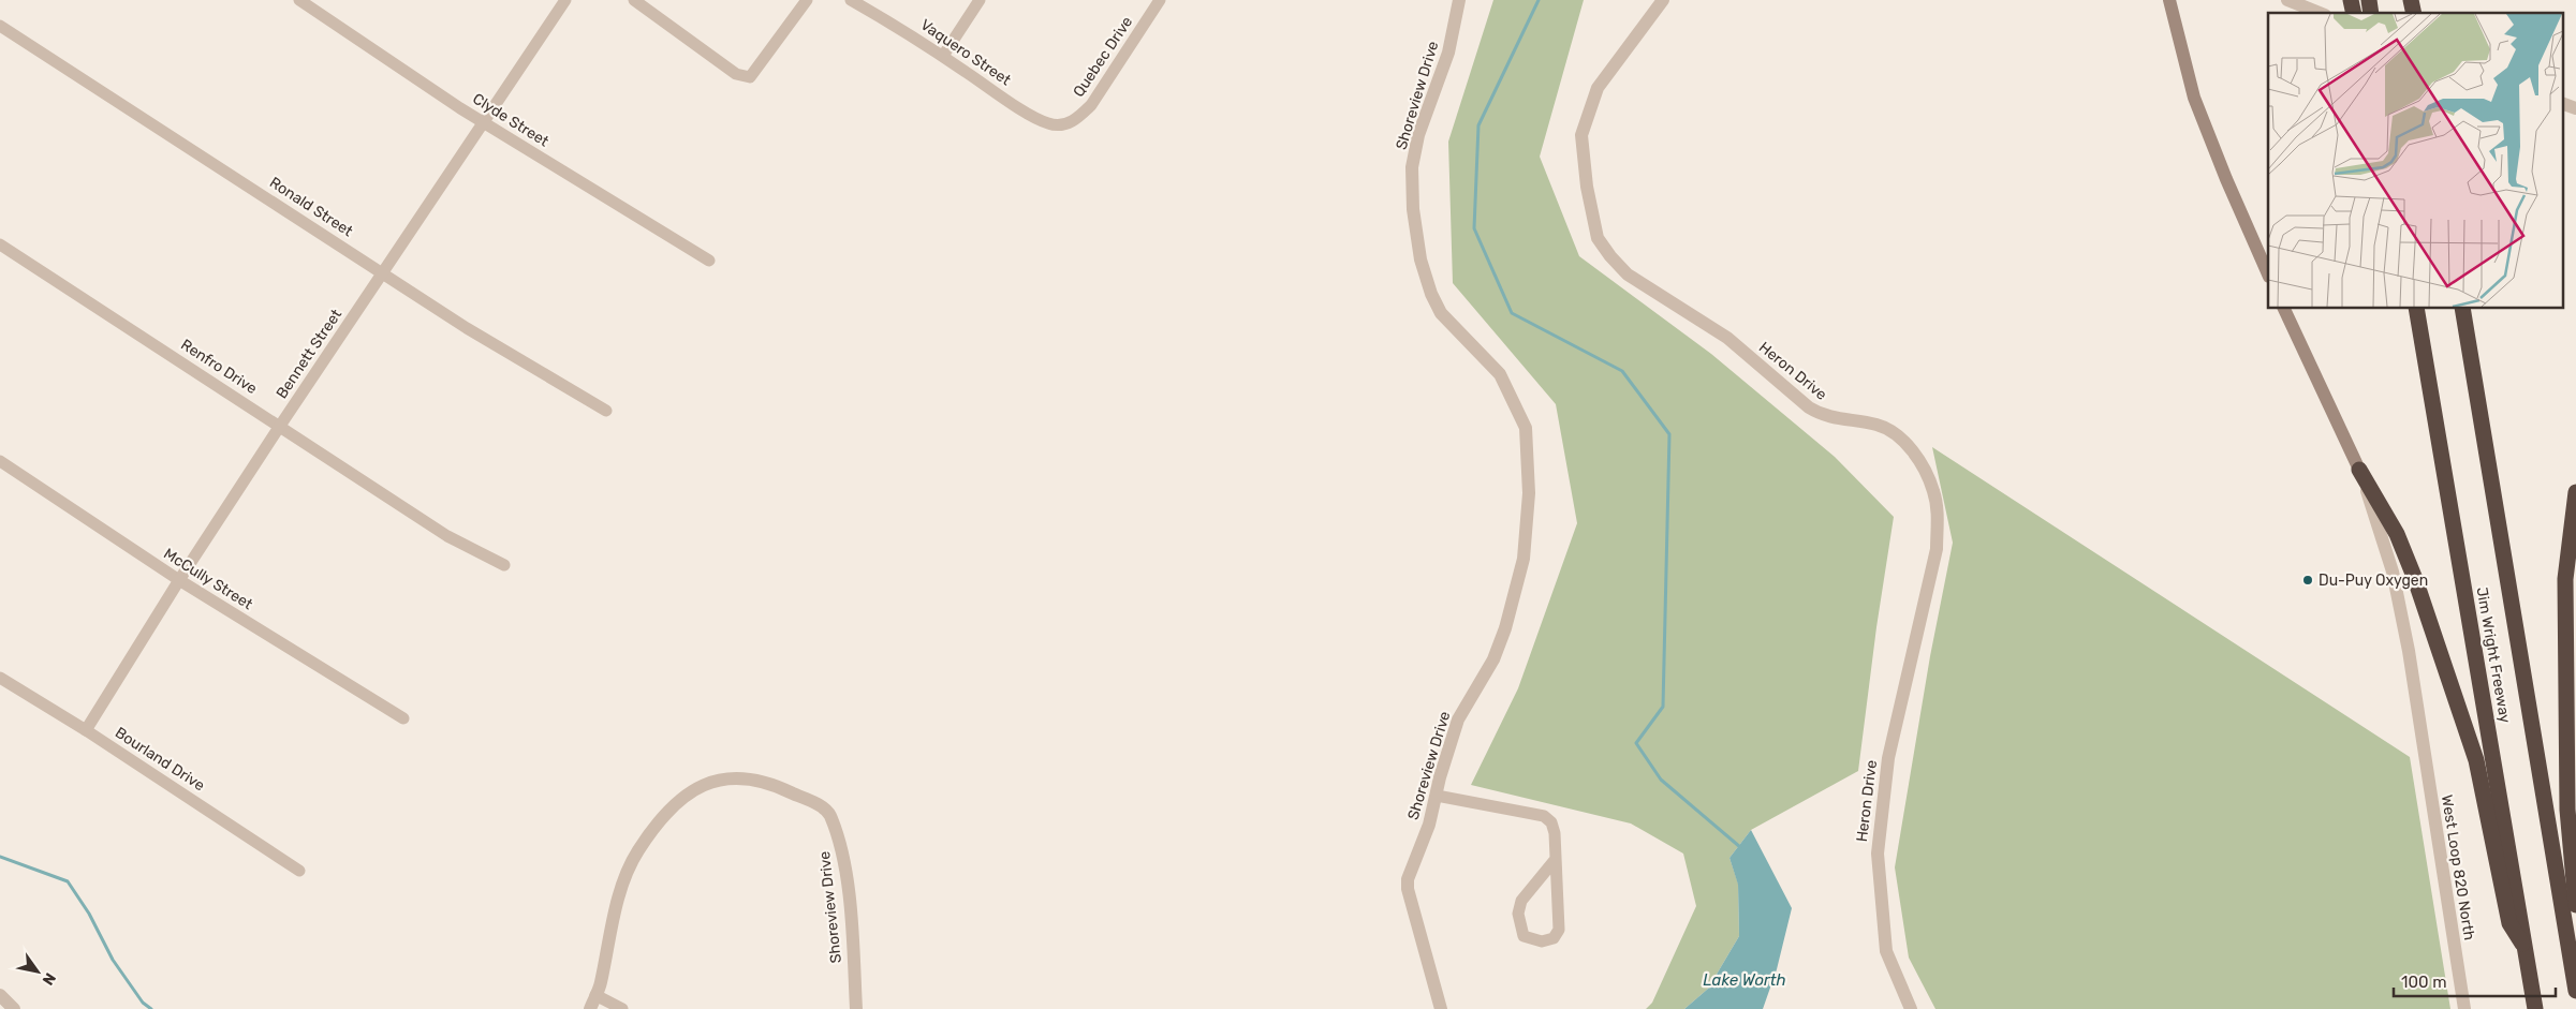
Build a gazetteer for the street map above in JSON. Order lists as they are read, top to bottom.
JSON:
{
  "streets": {
    "highway": ["Jim Wright Freeway"],
    "street": [
      "Vaquero Street",
      "Quebec Drive",
      "Shoreview Drive",
      "Clyde Street",
      "Ronald Street",
      "Bennett Street",
      "Renfro Drive",
      "Heron Drive",
      "McCully Street",
      "Bourland Drive",
      "West Loop 820 North"
    ]
  },
  "crossings": [
    ["Vaquero Street", "Quebec Drive"],
    ["Clyde Street", "Bennett Street"],
    ["Ronald Street", "Bennett Street"],
    ["Bennett Street", "Renfro Drive"],
    ["Bennett Street", "McCully Street"],
    ["Bennett Street", "Bourland Drive"]
  ],
  "water": ["Lake Worth"],
  "places": ["Du-Puy Oxygen"],
  "scale_bar": "100 m",
  "north": "bottom right"
}
